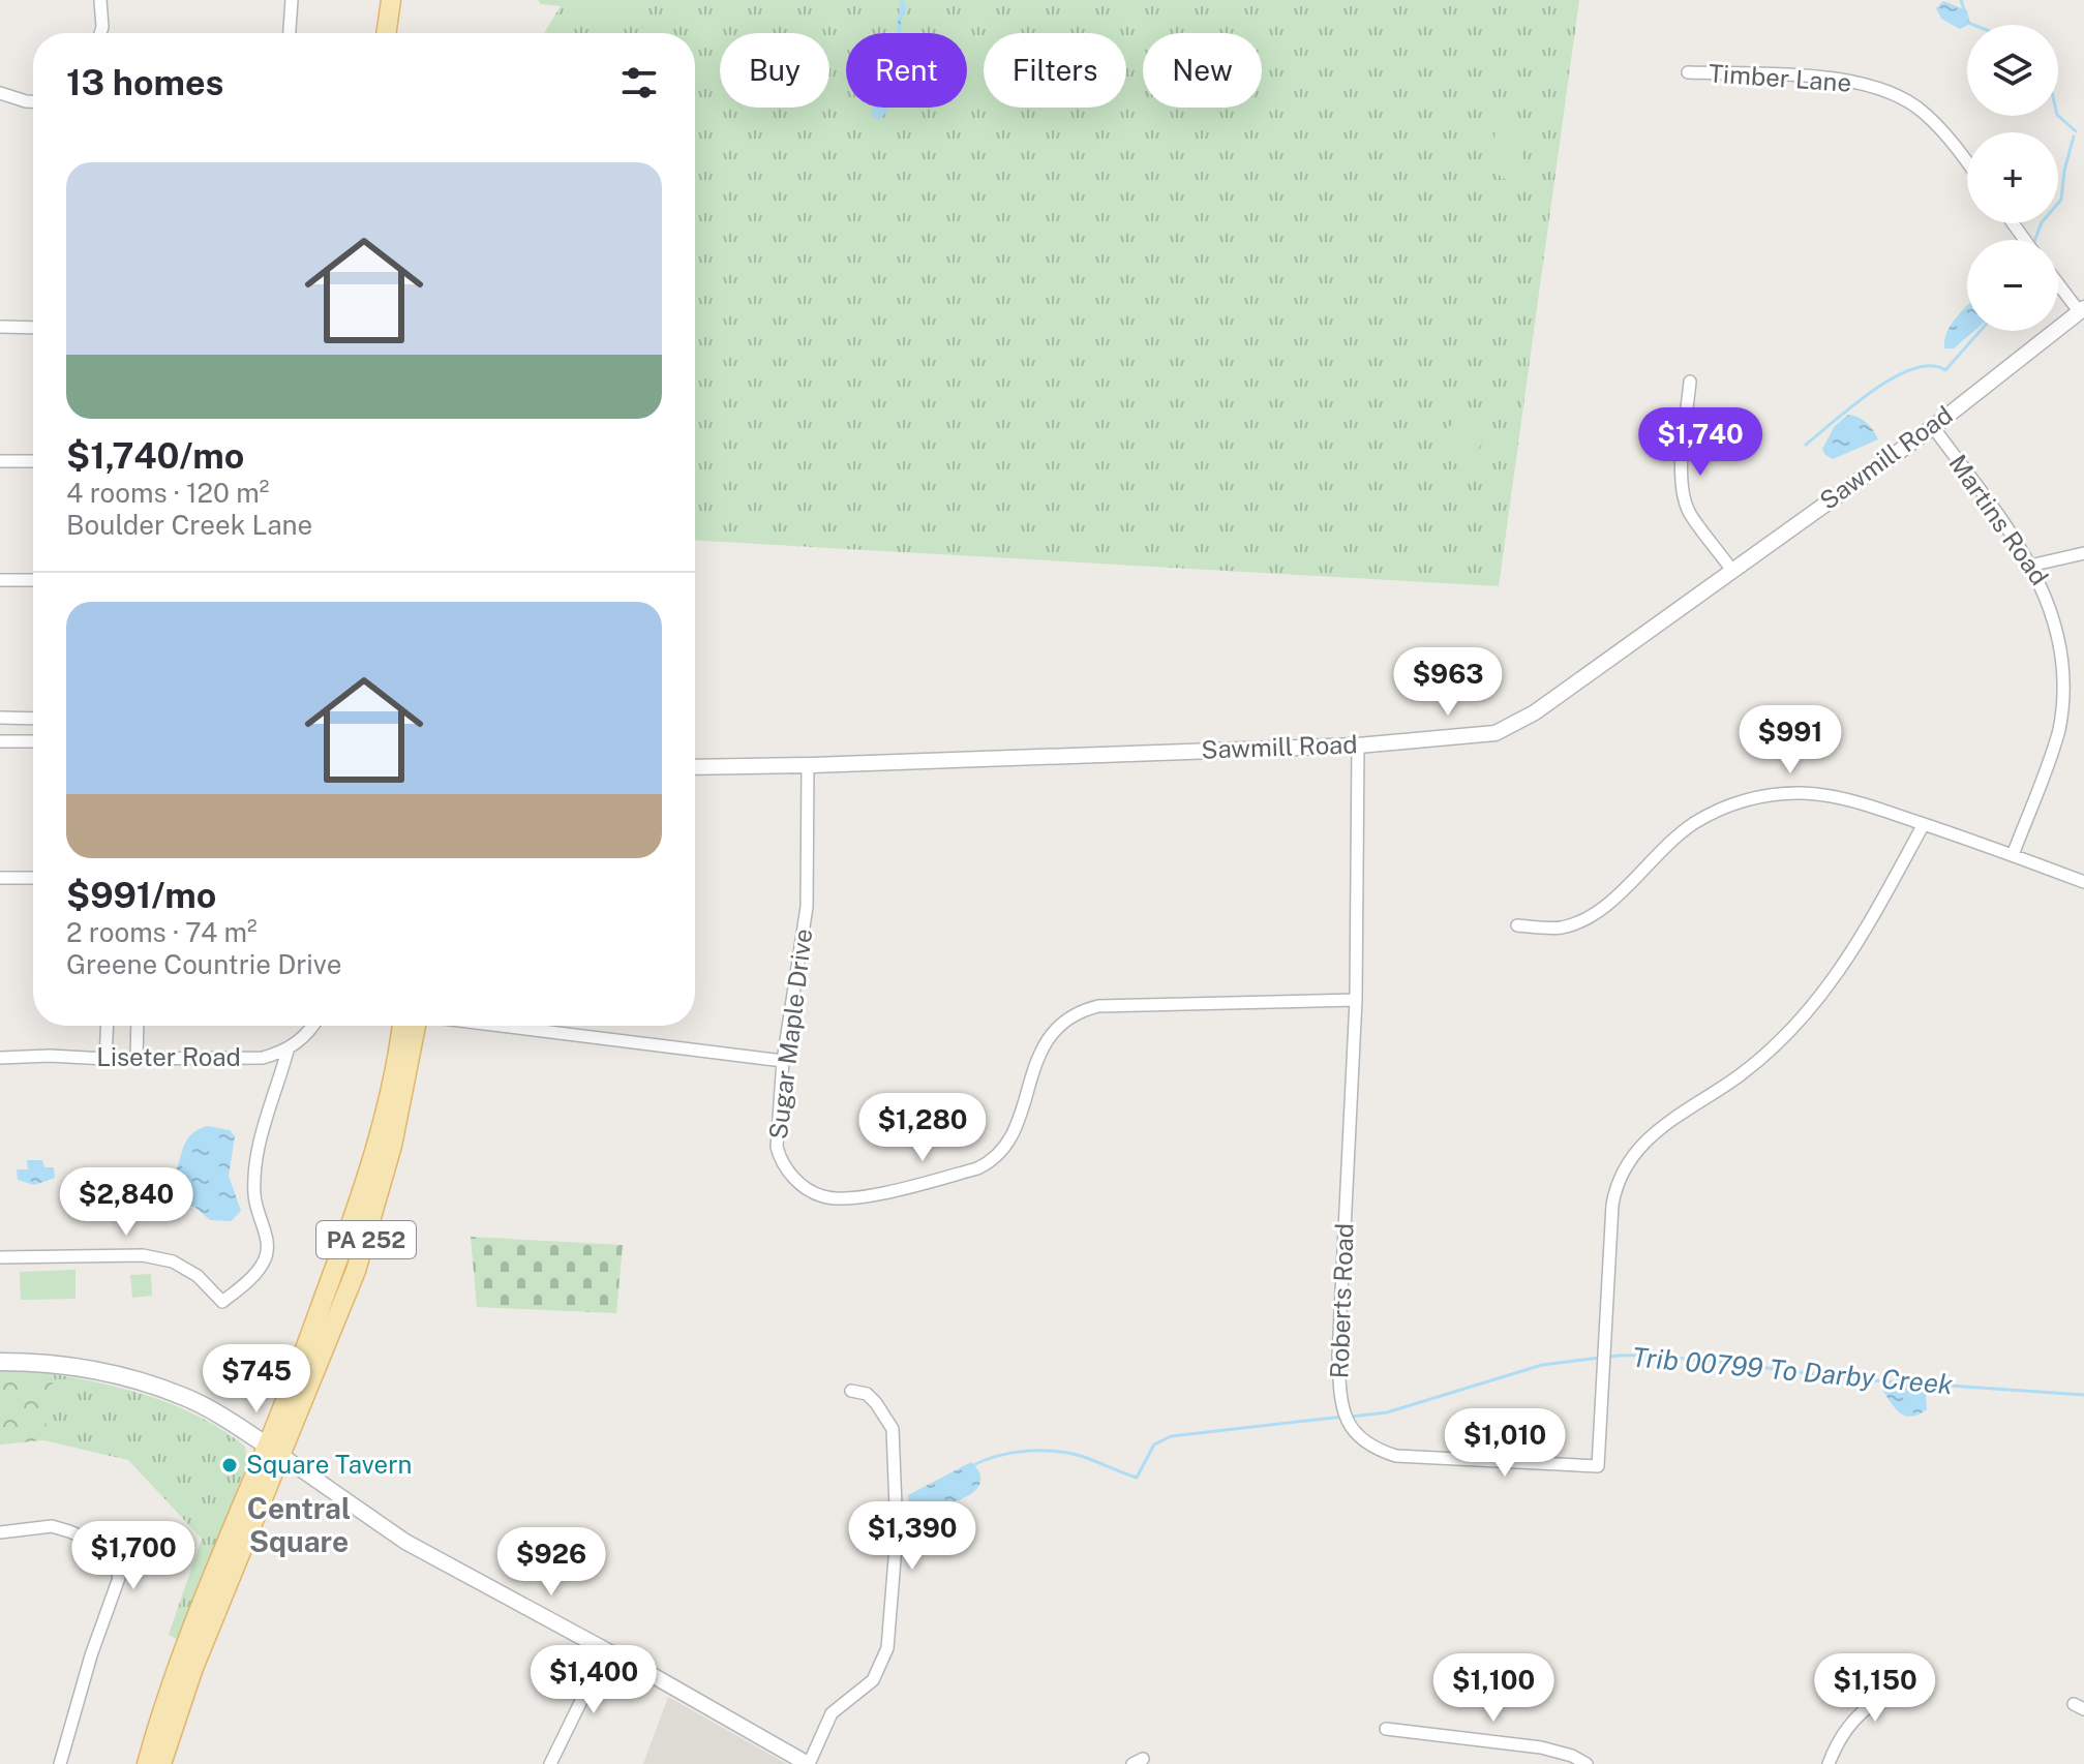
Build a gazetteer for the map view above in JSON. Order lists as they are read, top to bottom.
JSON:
{
  "streets": {
    "main road": ["PA 252"],
    "street": [
      "Timber Lane",
      "Sawmill Road",
      "Martins Road",
      "Sugar Maple Drive",
      "Liseter Road",
      "Roberts Road"
    ]
  },
  "crossings": [
    ["Sawmill Road", "Martins Road"],
    ["Sawmill Road", "Sugar Maple Drive"],
    ["Sawmill Road", "Roberts Road"],
    ["Sugar Maple Drive", "Roberts Road"]
  ],
  "districts": ["Central Square"],
  "water": ["Trib 00799 To Darby Creek"],
  "places": ["Square Tavern"],
  "page": {
    "map_buttons": ["+", "−"],
    "chip": [
      "Buy",
      "Rent",
      "Filters",
      "New"
    ],
    "heading": "13 homes",
    "list": [
      {
        "name": "$1,740/mo",
        "note": "4 rooms · 120 m² · Boulder Creek Lane"
      },
      {
        "name": "$991/mo",
        "note": "2 rooms · 74 m² · Greene Countrie Drive"
      }
    ],
    "price": [
      "$1,740",
      "$963",
      "$991",
      "$1,280",
      "$2,840",
      "$745",
      "$1,010",
      "$1,390",
      "$1,700",
      "$926",
      "$1,400",
      "$1,100",
      "$1,150"
    ]
  }
}
